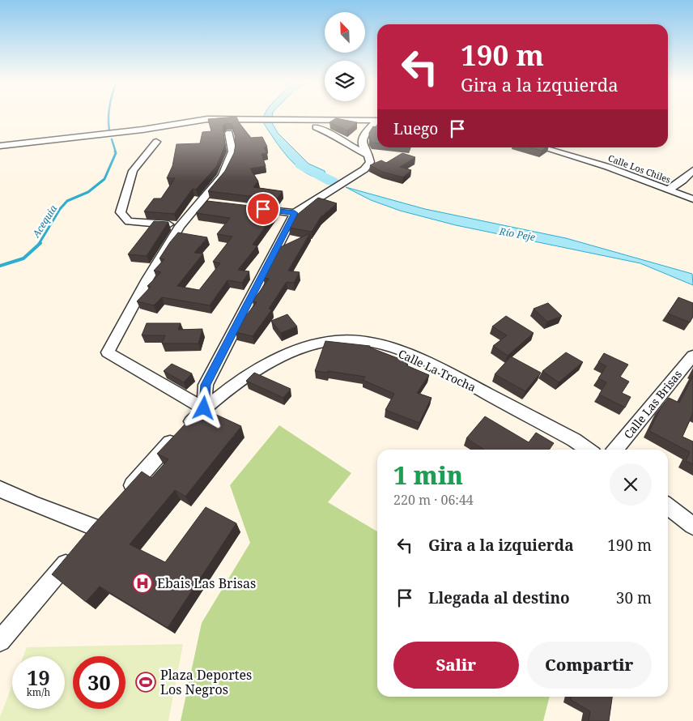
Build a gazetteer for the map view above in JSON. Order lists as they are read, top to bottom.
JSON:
{
  "streets": {
    "street": ["Calle Los Chiles", "Calle La Trocha", "Calle Las Brisas"]
  },
  "water": ["Acequia", "Río Peje"],
  "places": {
    "hospital": ["Ebais Las Brisas"],
    "sports": ["Plaza Deportes Los Negros"]
  },
  "north": "top left",
  "page": {
    "turn": ["190 m", "Gira a la izquierda"],
    "then": "Luego",
    "heading": ["1 min", "220 m · 06:44"],
    "list": [
      {
        "name": "Gira a la izquierda",
        "value": "190 m"
      },
      {
        "name": "Llegada al destino",
        "value": "30 m"
      }
    ],
    "buttons": ["Salir", "Compartir"],
    "speed": "19 km/h",
    "limit": "30"
  }
}
